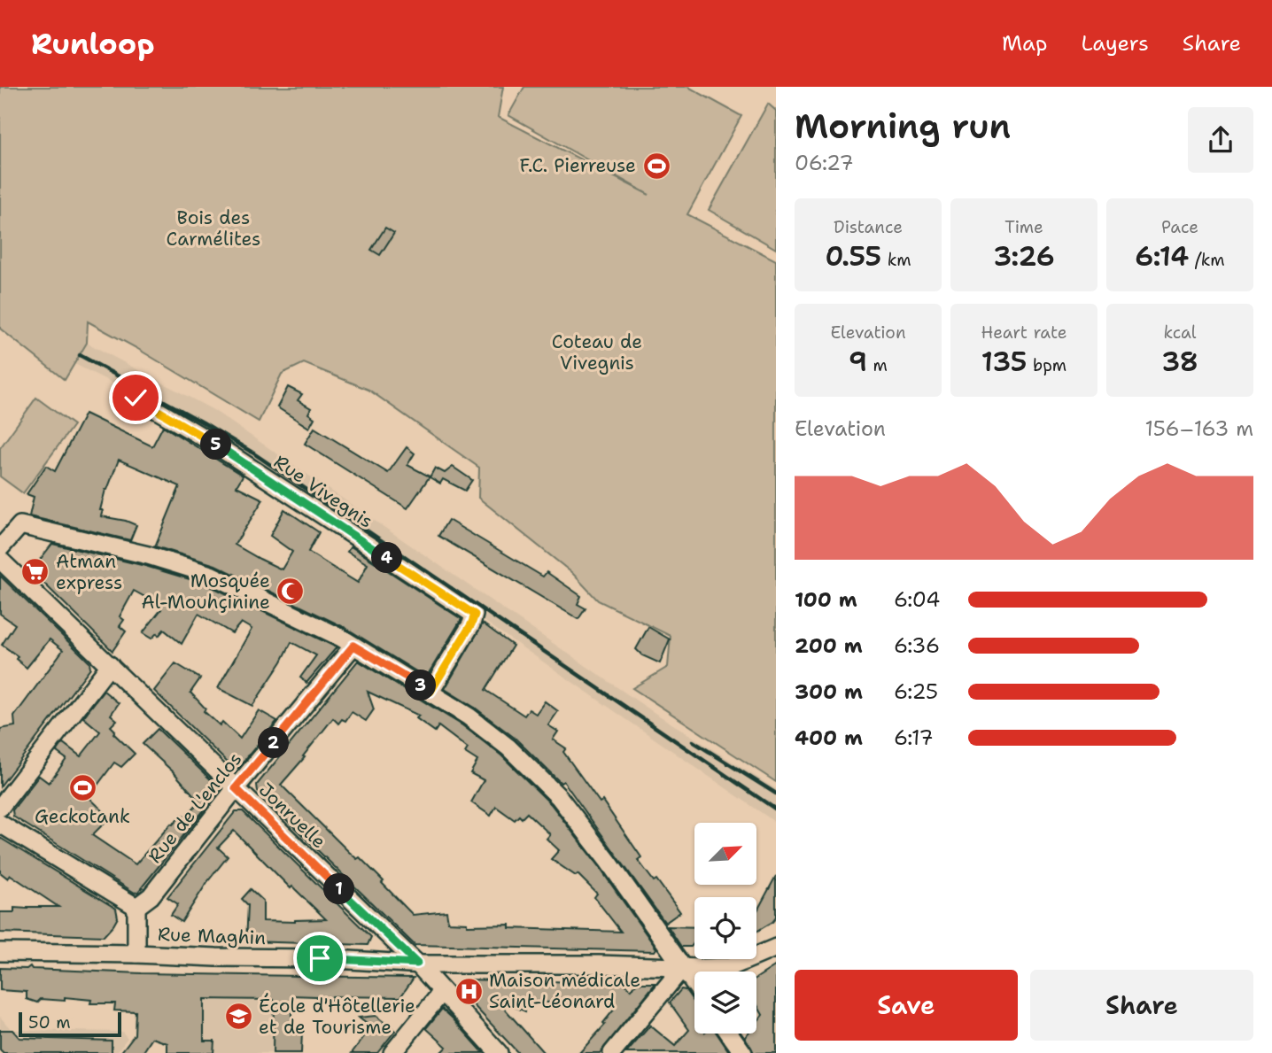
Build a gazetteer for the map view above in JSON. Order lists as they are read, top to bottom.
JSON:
{
  "streets": {
    "street": [
      "Rue Vivegnis",
      "Rue de L'enclos",
      "Jonruelle",
      "Rue Maghin"
    ]
  },
  "crossings": [
    ["Rue de L'enclos", "Jonruelle"],
    ["Jonruelle", "Rue Maghin"]
  ],
  "parks": ["Bois des Carmélites", "Coteau de Vivegnis"],
  "places": {
    "sports": ["F.C. Pierreuse", "Geckotank"],
    "supermarket": ["Atman express"],
    "mosque": ["Mosquée Al-Mouhçinine"],
    "hospital": ["Maison médicale Saint-Léonard"],
    "school or university": ["École d'Hôtellerie et de Tourisme"]
  },
  "scale_bar": "50 m",
  "north": "top right",
  "page": {
    "header": "Runloop",
    "nav": ["Map", "Layers", "Share"],
    "heading": ["Morning run", "06:27"],
    "stats": [
      ["Distance", "0.55 km"],
      ["Time", "3:26"],
      ["Pace", "6:14 /km"],
      ["Elevation", "9 m"],
      ["Heart rate", "135 bpm"],
      ["kcal", "38"]
    ],
    "chart": ["Elevation", "156–163 m"],
    "pins": [
      "5",
      "4",
      "3",
      "2",
      "1"
    ],
    "list": [
      {
        "name": "100 m",
        "note": "6:04"
      },
      {
        "name": "200 m",
        "note": "6:36"
      },
      {
        "name": "300 m",
        "note": "6:25"
      },
      {
        "name": "400 m",
        "note": "6:17"
      }
    ],
    "buttons": ["Save", "Share"],
    "scale": "50 m"
  }
}
